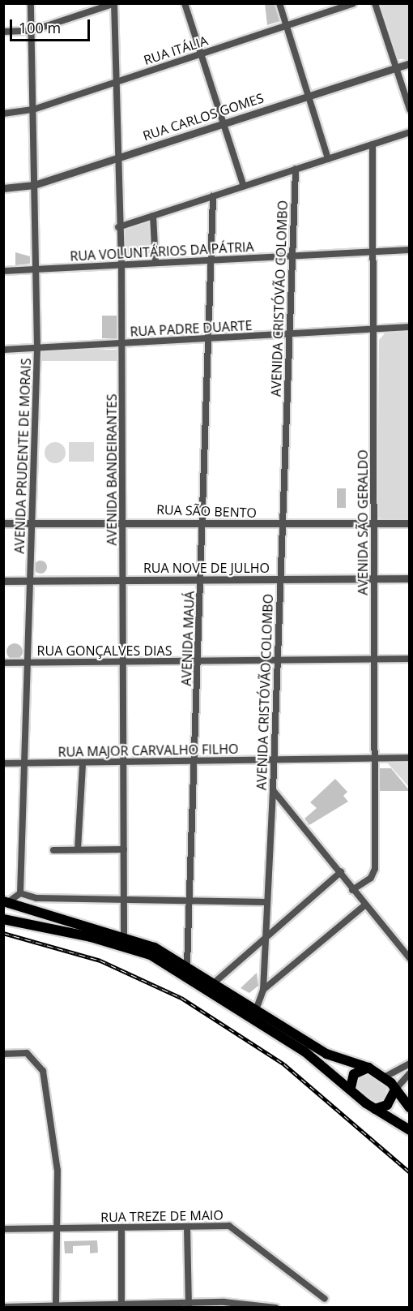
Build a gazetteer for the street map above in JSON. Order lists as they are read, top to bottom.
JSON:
{
  "streets": {
    "street": [
      "RUA ITÁLIA",
      "RUA CARLOS GOMES",
      "RUA VOLUNTÁRIOS DA PÁTRIA",
      "AVENIDA CRISTÓVÃO COLOMBO",
      "RUA PADRE DUARTE",
      "AVENIDA PRUDENTE DE MORAIS",
      "AVENIDA BANDEIRANTES",
      "RUA SÃO BENTO",
      "AVENIDA SÃO GERALDO",
      "RUA NOVE DE JULHO",
      "AVENIDA MAUÁ",
      "RUA GONÇALVES DIAS",
      "RUA MAJOR CARVALHO FILHO",
      "RUA TREZE DE MAIO"
    ]
  },
  "crossings": [
    ["RUA ITÁLIA", "AVENIDA PRUDENTE DE MORAIS"],
    ["RUA ITÁLIA", "AVENIDA BANDEIRANTES"],
    ["RUA CARLOS GOMES", "AVENIDA PRUDENTE DE MORAIS"],
    ["RUA CARLOS GOMES", "AVENIDA BANDEIRANTES"],
    ["RUA VOLUNTÁRIOS DA PÁTRIA", "AVENIDA CRISTÓVÃO COLOMBO"],
    ["RUA VOLUNTÁRIOS DA PÁTRIA", "AVENIDA PRUDENTE DE MORAIS"],
    ["RUA VOLUNTÁRIOS DA PÁTRIA", "AVENIDA BANDEIRANTES"],
    ["RUA VOLUNTÁRIOS DA PÁTRIA", "AVENIDA SÃO GERALDO"],
    ["RUA VOLUNTÁRIOS DA PÁTRIA", "AVENIDA MAUÁ"],
    ["AVENIDA CRISTÓVÃO COLOMBO", "RUA PADRE DUARTE"],
    ["AVENIDA CRISTÓVÃO COLOMBO", "RUA SÃO BENTO"],
    ["AVENIDA CRISTÓVÃO COLOMBO", "RUA NOVE DE JULHO"],
    ["AVENIDA CRISTÓVÃO COLOMBO", "RUA GONÇALVES DIAS"],
    ["AVENIDA CRISTÓVÃO COLOMBO", "RUA MAJOR CARVALHO FILHO"],
    ["RUA PADRE DUARTE", "AVENIDA PRUDENTE DE MORAIS"],
    ["RUA PADRE DUARTE", "AVENIDA BANDEIRANTES"],
    ["RUA PADRE DUARTE", "AVENIDA SÃO GERALDO"],
    ["RUA PADRE DUARTE", "AVENIDA MAUÁ"],
    ["AVENIDA PRUDENTE DE MORAIS", "RUA SÃO BENTO"],
    ["AVENIDA PRUDENTE DE MORAIS", "RUA NOVE DE JULHO"],
    ["AVENIDA PRUDENTE DE MORAIS", "RUA GONÇALVES DIAS"],
    ["AVENIDA PRUDENTE DE MORAIS", "RUA MAJOR CARVALHO FILHO"],
    ["AVENIDA BANDEIRANTES", "RUA SÃO BENTO"],
    ["AVENIDA BANDEIRANTES", "RUA NOVE DE JULHO"],
    ["AVENIDA BANDEIRANTES", "RUA GONÇALVES DIAS"],
    ["AVENIDA BANDEIRANTES", "RUA MAJOR CARVALHO FILHO"],
    ["RUA SÃO BENTO", "AVENIDA SÃO GERALDO"],
    ["RUA SÃO BENTO", "AVENIDA MAUÁ"],
    ["AVENIDA SÃO GERALDO", "RUA NOVE DE JULHO"],
    ["AVENIDA SÃO GERALDO", "RUA GONÇALVES DIAS"],
    ["AVENIDA SÃO GERALDO", "RUA MAJOR CARVALHO FILHO"],
    ["RUA NOVE DE JULHO", "AVENIDA MAUÁ"],
    ["AVENIDA MAUÁ", "RUA GONÇALVES DIAS"],
    ["AVENIDA MAUÁ", "RUA MAJOR CARVALHO FILHO"]
  ],
  "scale_bar": "100 m"
}
